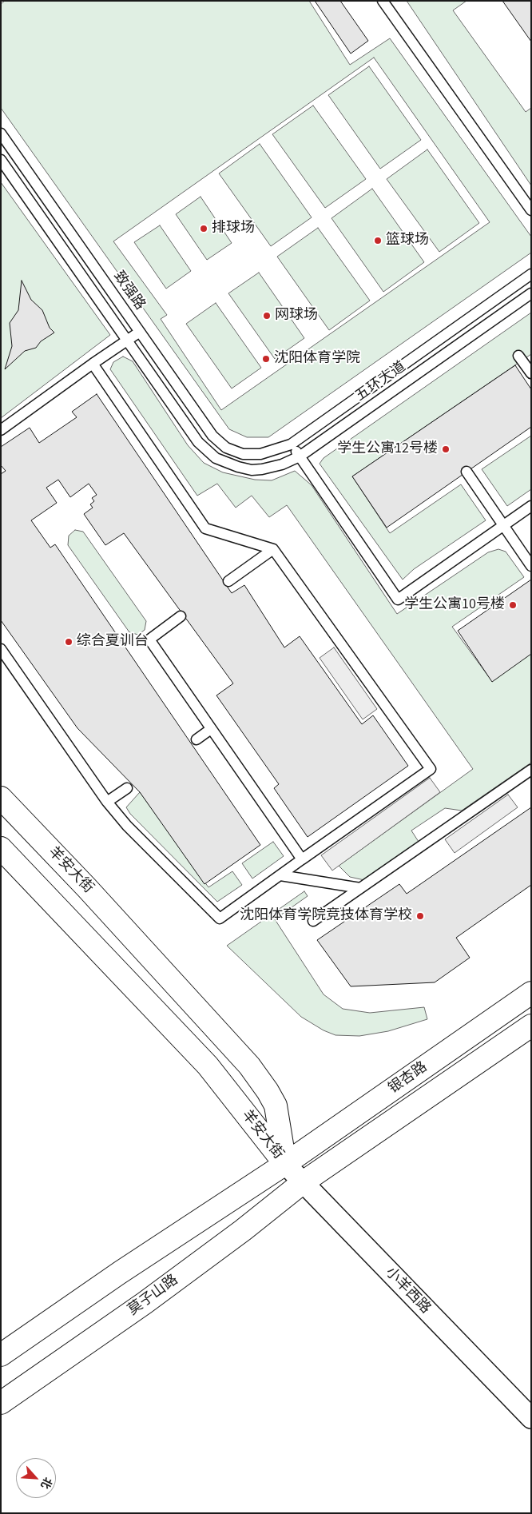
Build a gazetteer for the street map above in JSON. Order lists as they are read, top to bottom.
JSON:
{
  "streets": {
    "street": [
      "羊安大街",
      "银杏路",
      "小羊西路",
      "莫子山路"
    ],
    "lane": ["致强路", "五环大道"]
  },
  "crossings": [
    ["致强路", "五环大道"],
    ["羊安大街", "银杏路"],
    ["羊安大街", "小羊西路"],
    ["银杏路", "小羊西路"],
    ["小羊西路", "莫子山路"]
  ],
  "places": [
    "排球场",
    "篮球场",
    "网球场",
    "沈阳体育学院",
    "学生公寓12号楼",
    "学生公寓10号楼",
    "综合夏训台",
    "沈阳体育学院竞技体育学校"
  ],
  "north": "bottom right"
}
